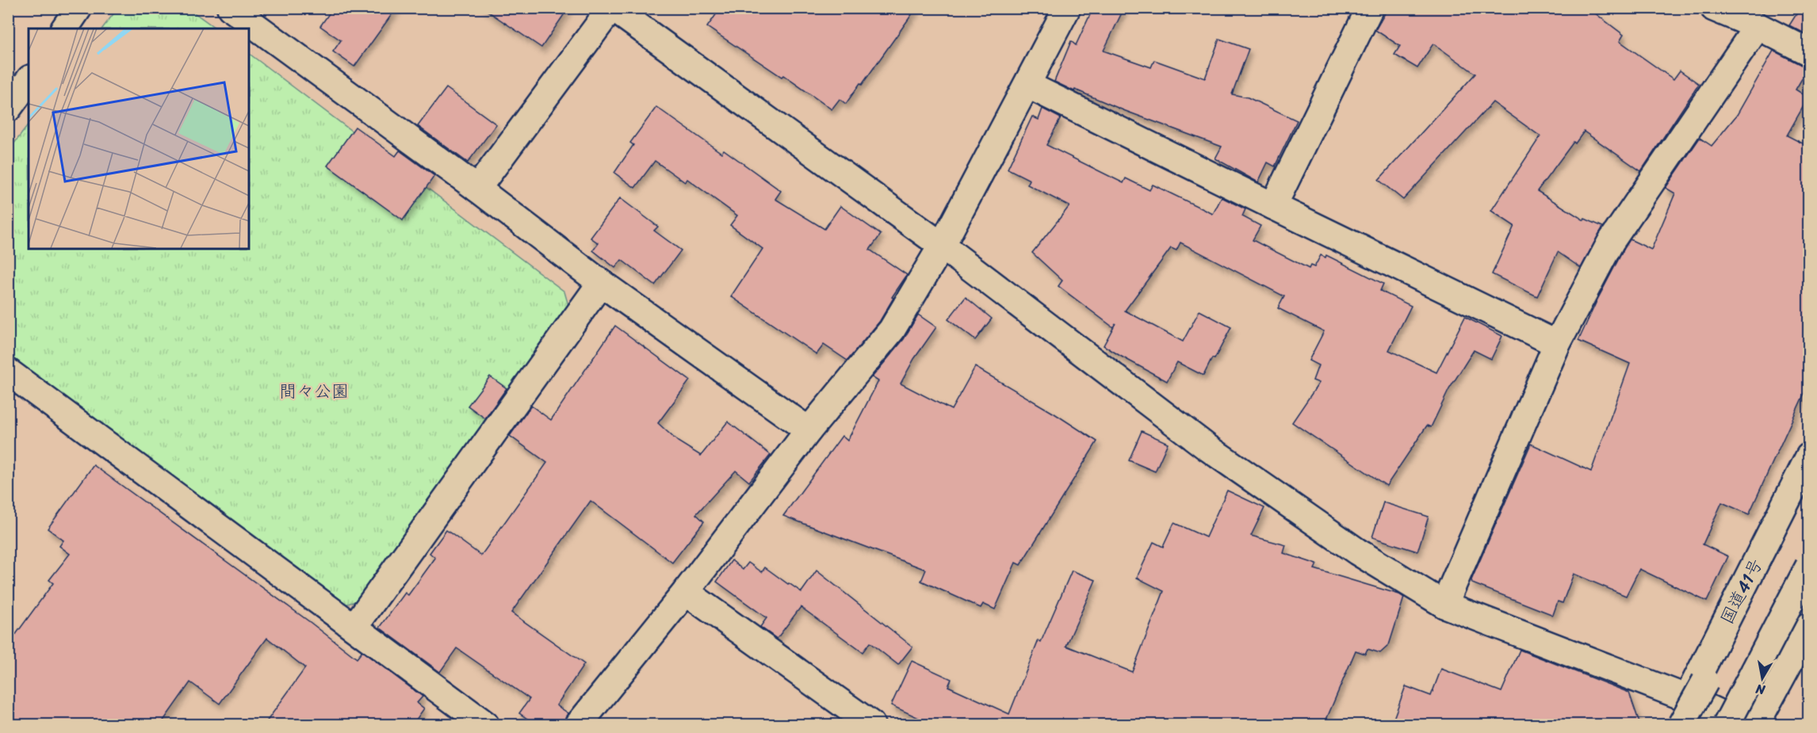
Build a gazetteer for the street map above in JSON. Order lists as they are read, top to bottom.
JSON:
{
  "streets": {
    "main road": ["国道41号"]
  },
  "parks": ["間々公園"],
  "north": "bottom"
}
